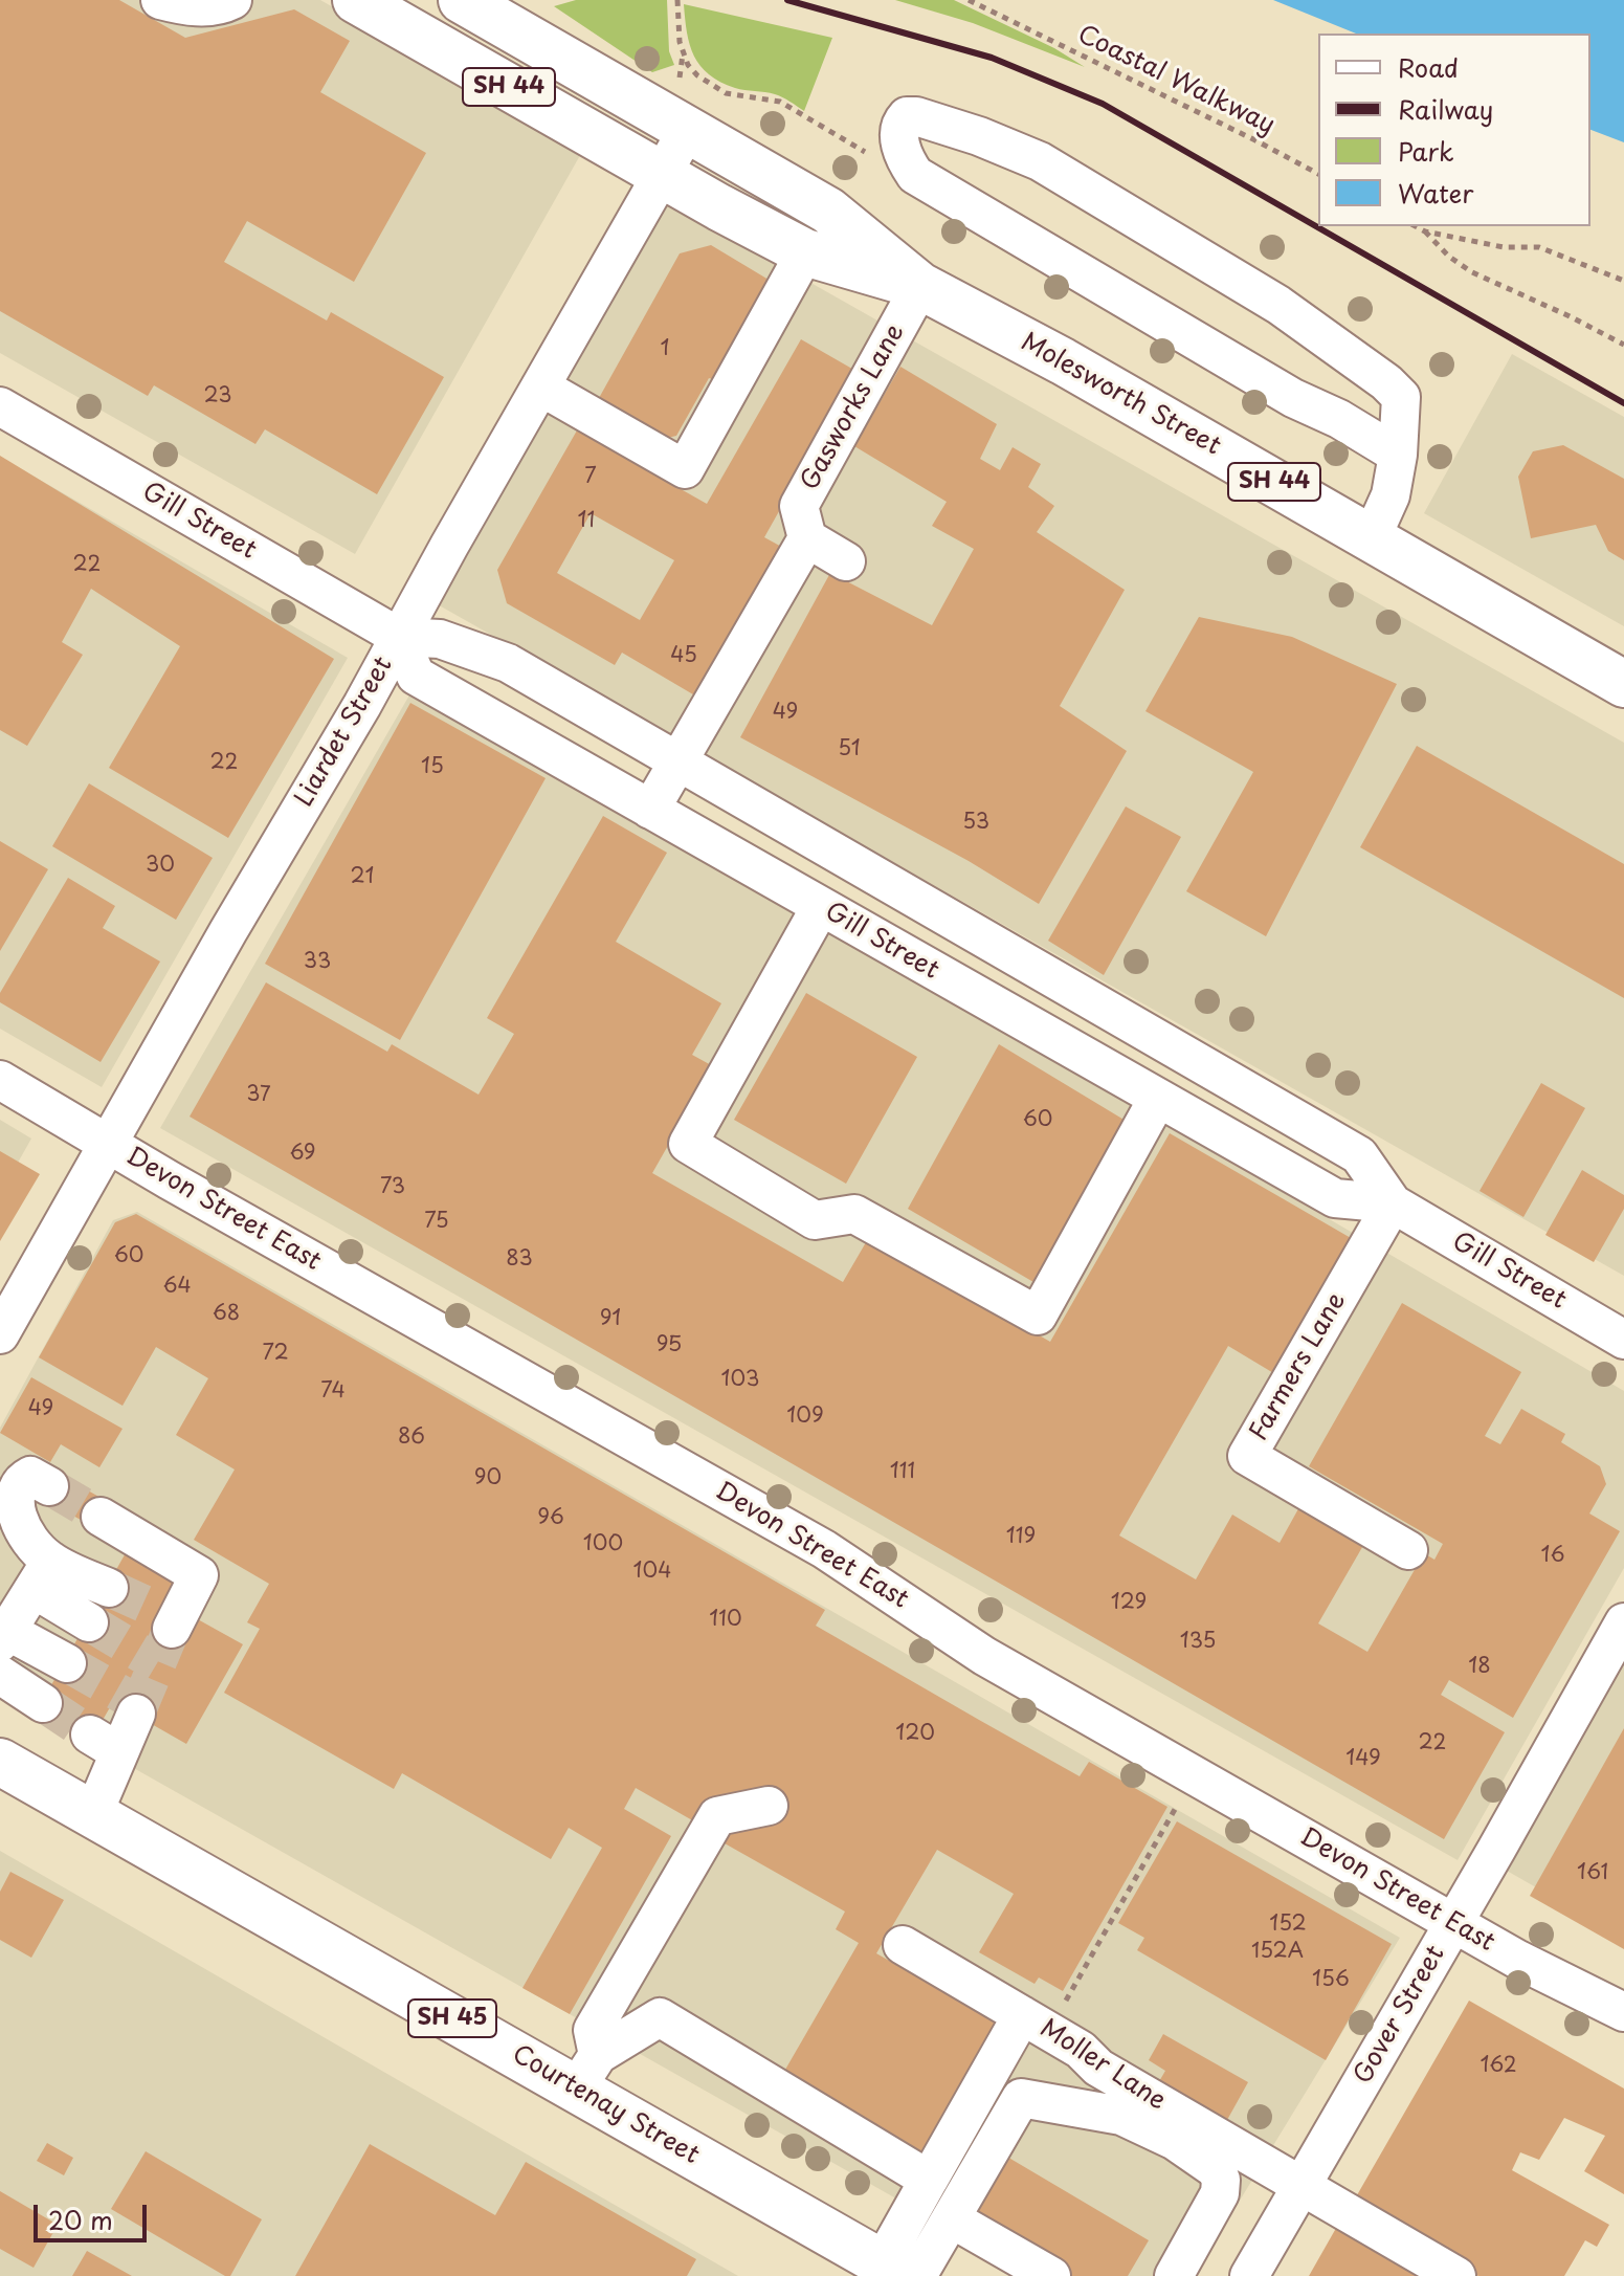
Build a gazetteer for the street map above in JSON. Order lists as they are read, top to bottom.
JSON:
{
  "streets": {
    "main road": [
      "SH 44",
      "Molesworth Street",
      "SH 45",
      "Courtenay Street"
    ],
    "street": [
      "Gasworks Lane",
      "Gill Street",
      "Liardet Street",
      "Devon Street East",
      "Farmers Lane",
      "Gover Street",
      "Moller Lane"
    ],
    "path": ["Coastal Walkway"]
  },
  "crossings": [
    ["SH 44", "Molesworth Street"],
    ["SH 44", "Liardet Street"],
    ["Molesworth Street", "Gasworks Lane"],
    ["Molesworth Street", "Liardet Street"],
    ["Gill Street", "Liardet Street"],
    ["Gill Street", "Farmers Lane"],
    ["Liardet Street", "Devon Street East"],
    ["Devon Street East", "Gover Street"],
    ["Gover Street", "Moller Lane"]
  ],
  "house_numbers": [
    "1",
    "23",
    "7",
    "11",
    "22",
    "45",
    "49",
    "51",
    "22",
    "15",
    "53",
    "30",
    "21",
    "33",
    "37",
    "60",
    "69",
    "73",
    "75",
    "60",
    "83",
    "64",
    "68",
    "91",
    "95",
    "72",
    "103",
    "74",
    "49",
    "109",
    "86",
    "111",
    "90",
    "96",
    "119",
    "100",
    "16",
    "104",
    "129",
    "110",
    "135",
    "18",
    "120",
    "22",
    "149",
    "161",
    "152",
    "152A",
    "156",
    "162"
  ],
  "legend": [
    "Road",
    "Railway",
    "Park",
    "Water"
  ],
  "scale_bar": "20 m"
}
